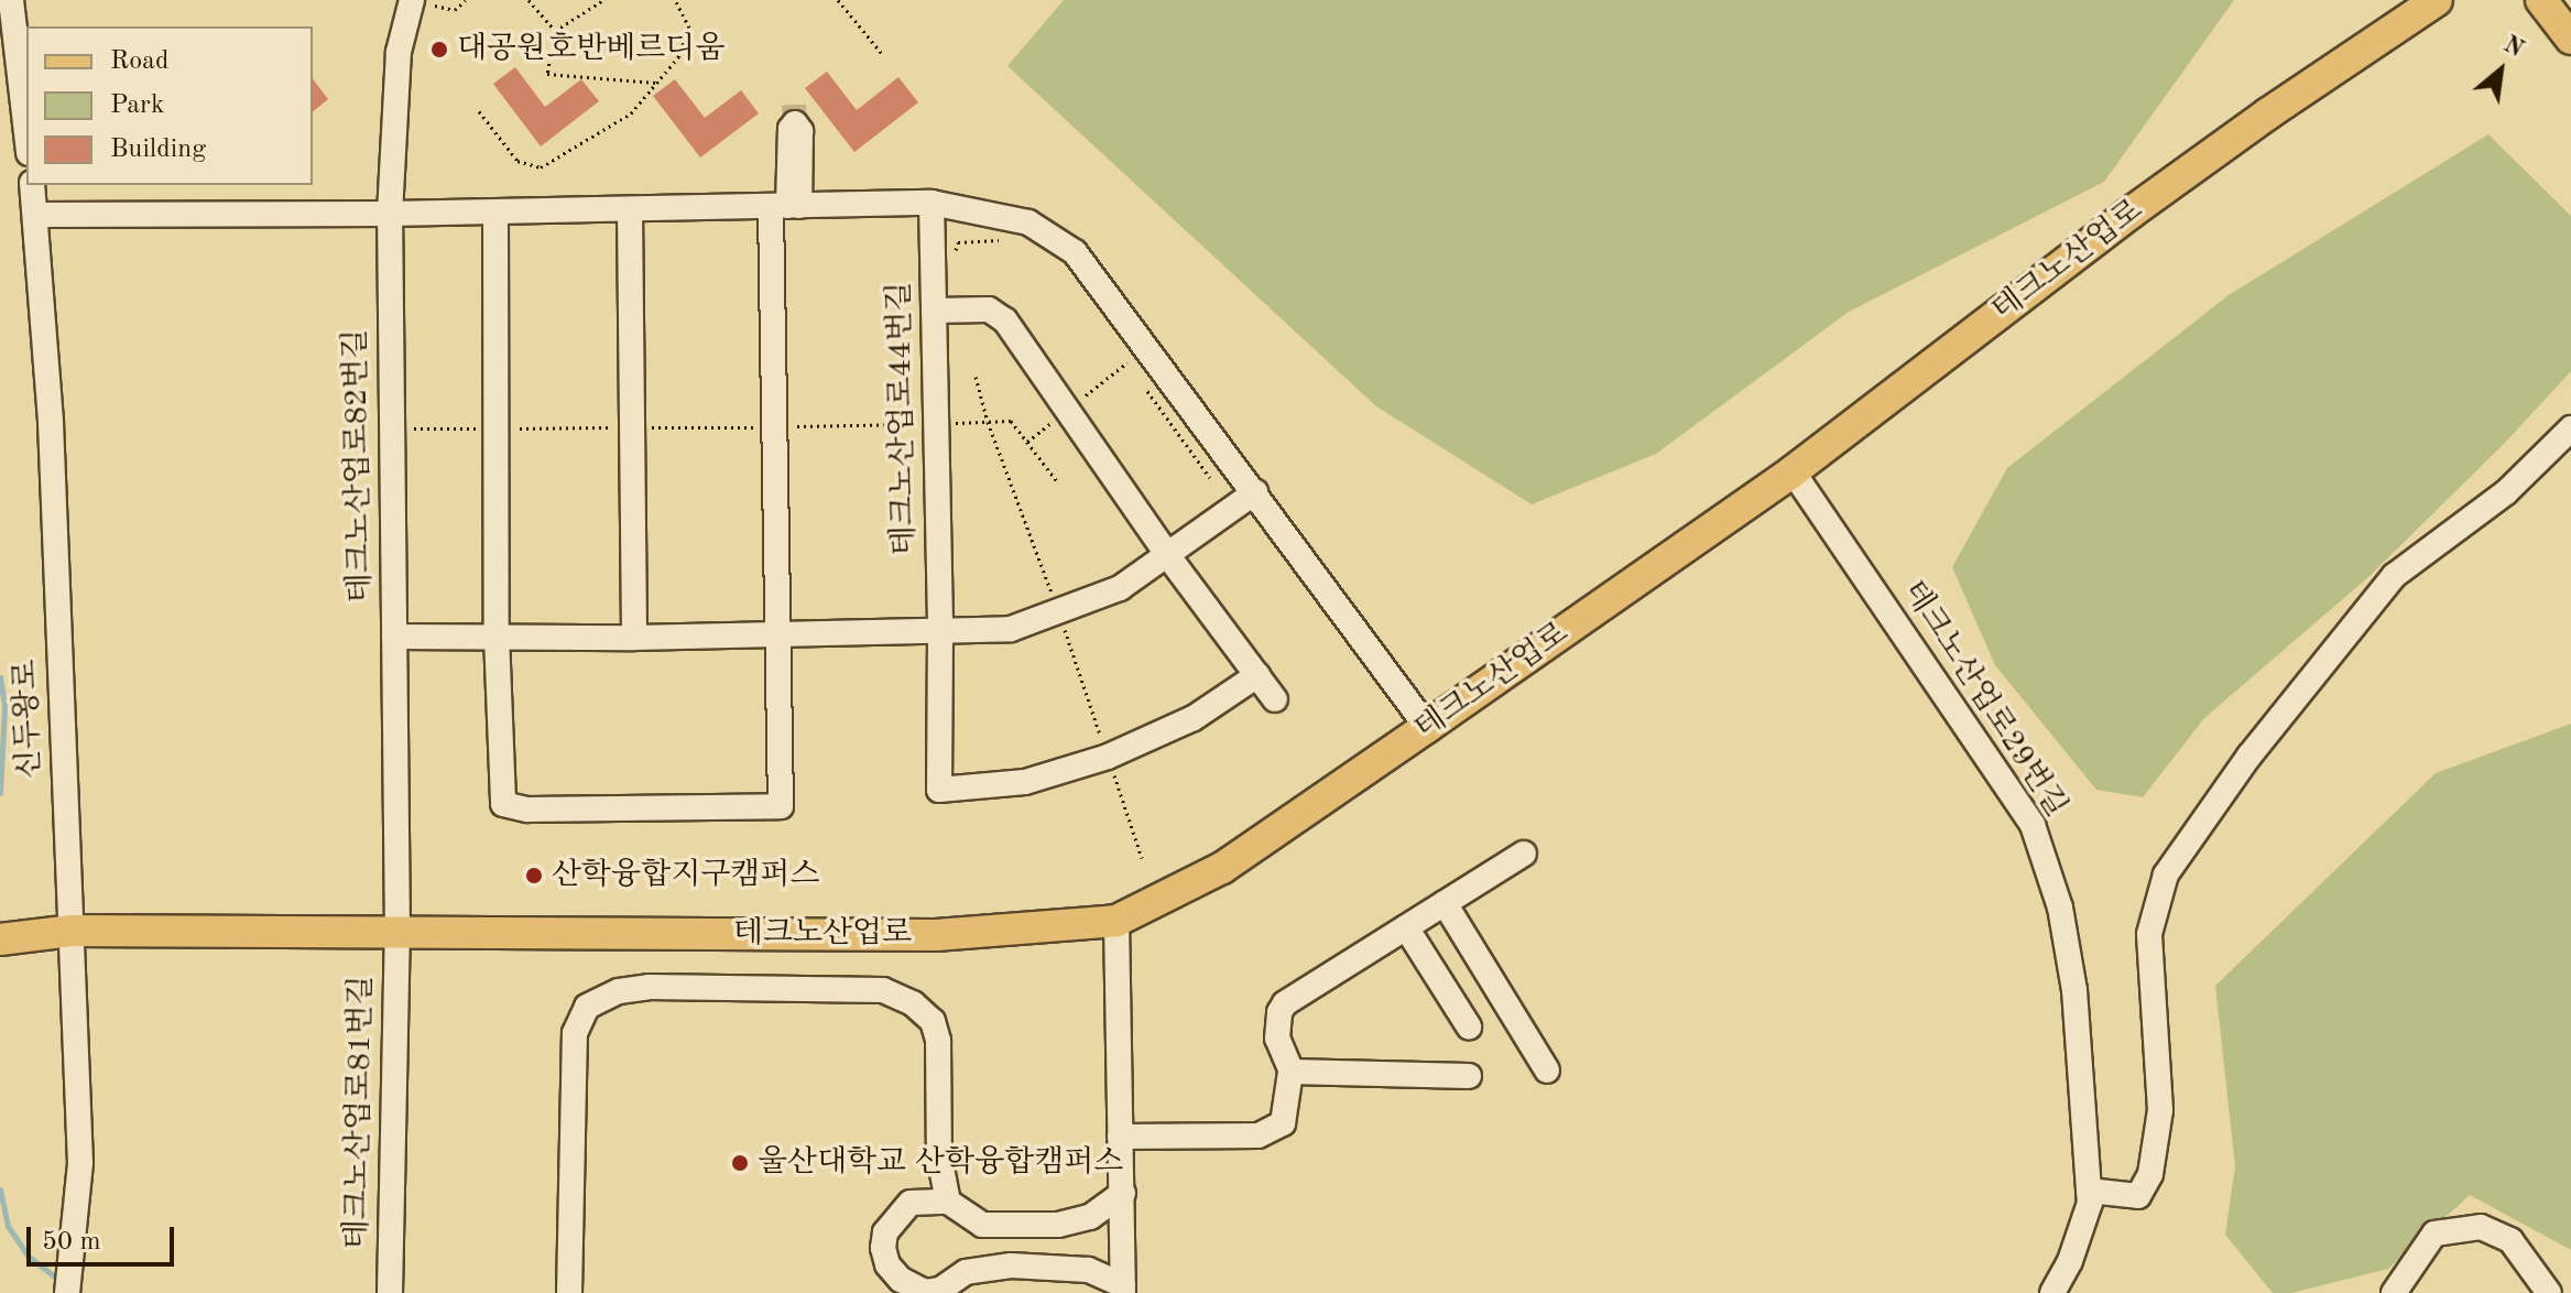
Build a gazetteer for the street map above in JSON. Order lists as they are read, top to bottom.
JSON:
{
  "streets": {
    "main road": ["테크노산업로"],
    "street": [
      "테크노산업로44번길",
      "테크노산업로82번길",
      "테크노산업로29번길",
      "신두왕로",
      "테크노산업로81번길"
    ]
  },
  "crossings": [
    ["테크노산업로", "테크노산업로82번길"],
    ["테크노산업로", "테크노산업로29번길"],
    ["테크노산업로", "신두왕로"],
    ["테크노산업로", "테크노산업로81번길"],
    ["테크노산업로82번길", "테크노산업로81번길"]
  ],
  "places": ["대공원호반베르디움", "산학융합지구캠퍼스", "울산대학교 산학융합캠퍼스"],
  "legend": ["Road", "Park", "Building"],
  "scale_bar": "50 m",
  "north": "top right"
}
